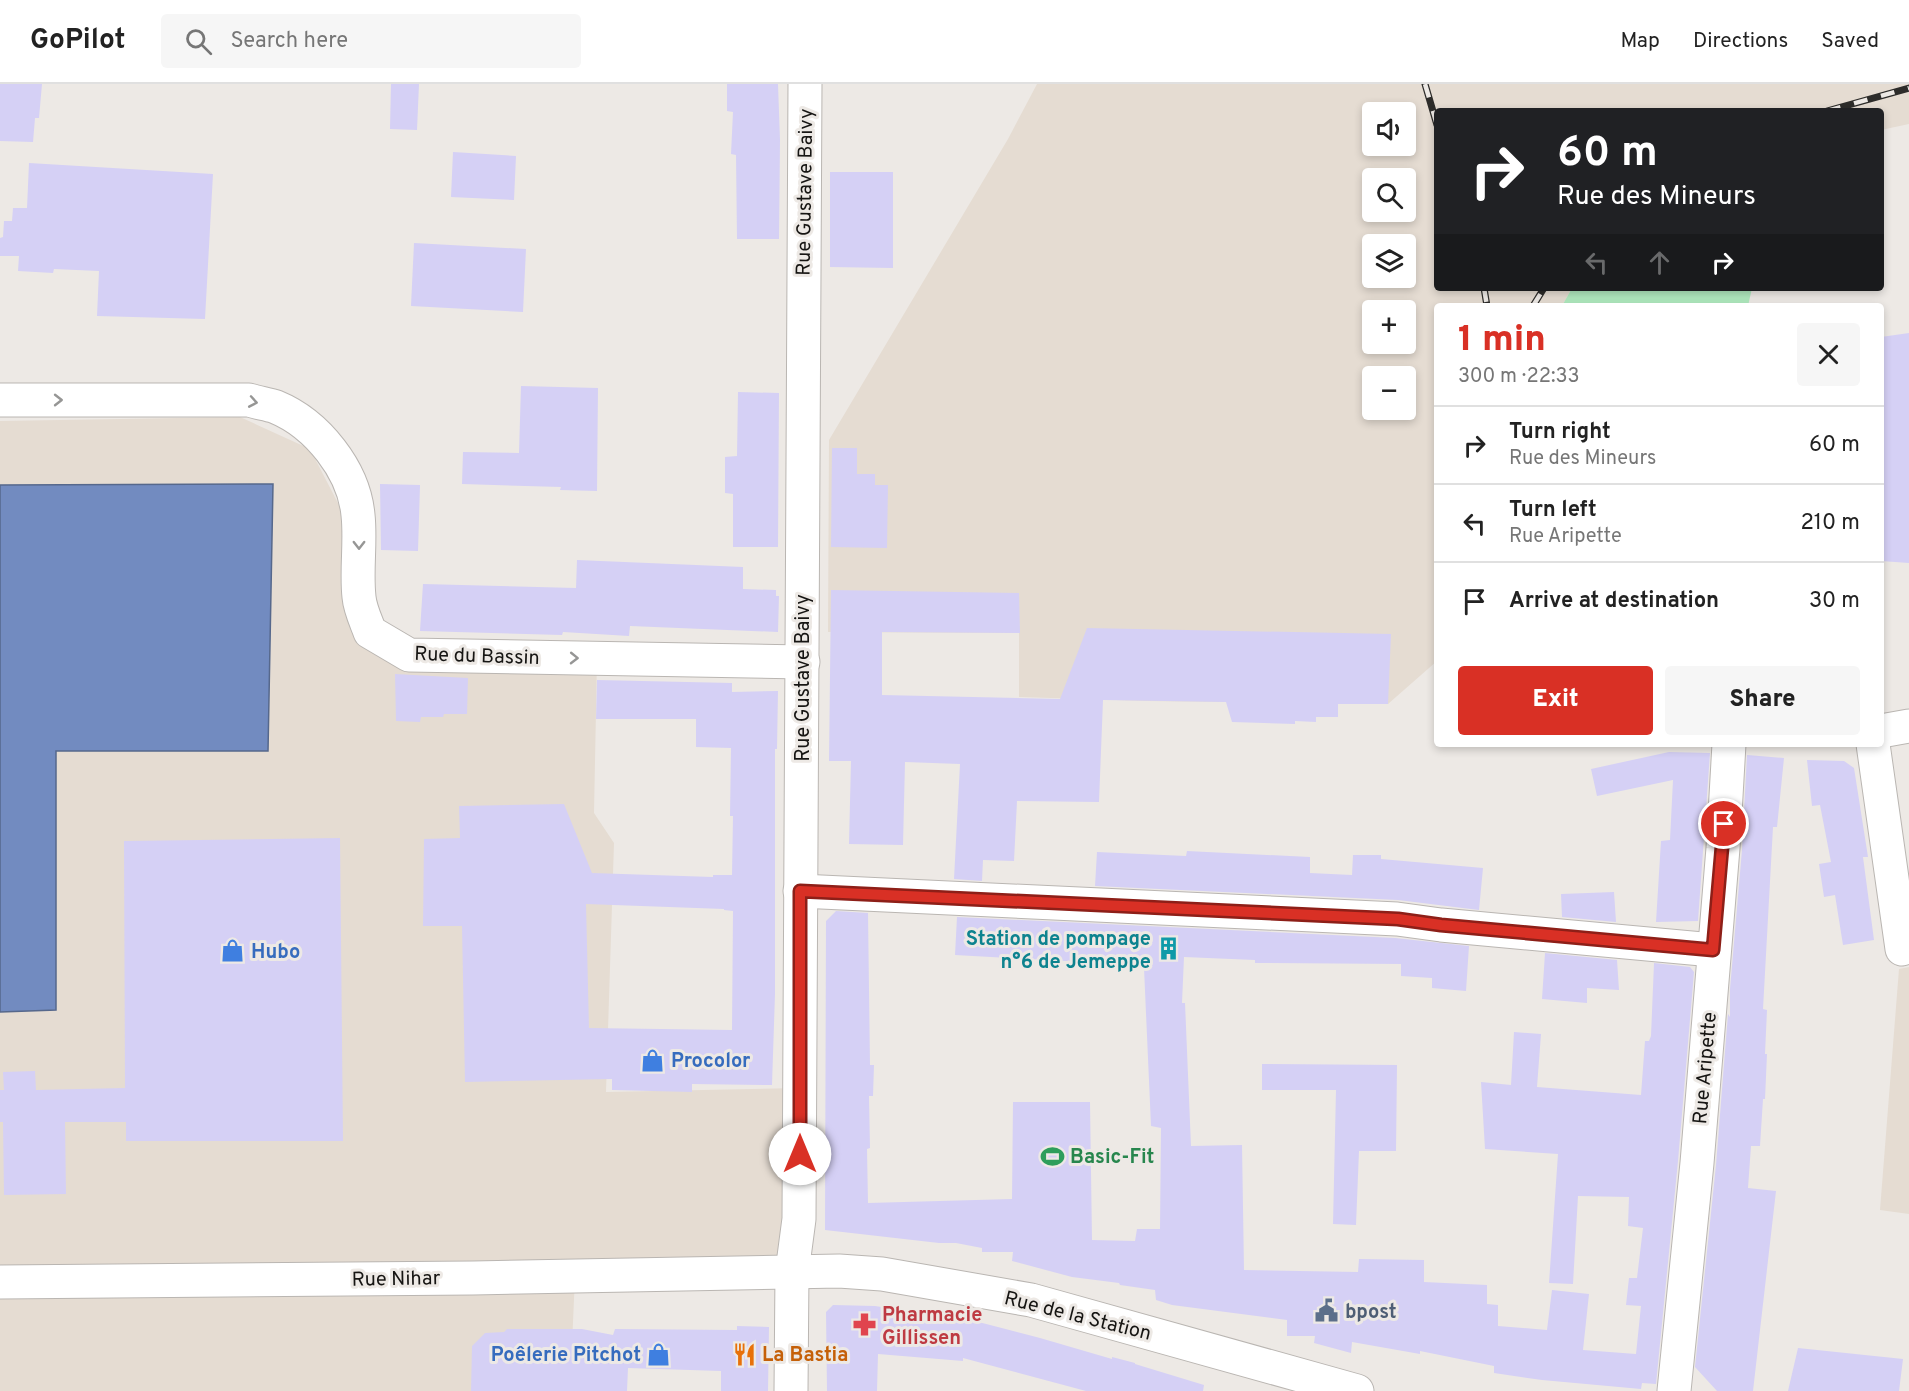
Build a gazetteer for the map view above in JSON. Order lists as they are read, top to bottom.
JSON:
{
  "streets": {
    "street": [
      "Rue Gustave Baivy",
      "Rue du Bassin",
      "Rue Aripette",
      "Rue Nihar",
      "Rue de la Station"
    ]
  },
  "crossings": [
    ["Rue Gustave Baivy", "Rue du Bassin"],
    ["Rue Gustave Baivy", "Rue Nihar"],
    ["Rue Gustave Baivy", "Rue de la Station"],
    ["Rue Nihar", "Rue de la Station"]
  ],
  "one_way": ["Rue du Bassin"],
  "places": {
    "building": ["Station de pompage n°6 de Jemeppe"],
    "shop": ["Hubo", "Procolor", "Poêlerie Pitchot"],
    "sports": ["Basic-Fit"],
    "public building": ["bpost"],
    "pharmacy": ["Pharmacie Gillissen"],
    "restaurant": ["La Bastia"]
  },
  "page": {
    "header": "GoPilot",
    "search": "Search here",
    "nav": ["Map", "Directions", "Saved"],
    "map_buttons": ["+", "−"],
    "turn": ["60 m", "Rue des Mineurs"],
    "heading": ["1 min", "300 m · 22:33"],
    "list": [
      {
        "name": "Turn right",
        "note": "Rue des Mineurs",
        "value": "60 m"
      },
      {
        "name": "Turn left",
        "note": "Rue Aripette",
        "value": "210 m"
      },
      {
        "name": "Arrive at destination",
        "value": "30 m"
      }
    ],
    "buttons": ["Exit", "Share"]
  }
}
